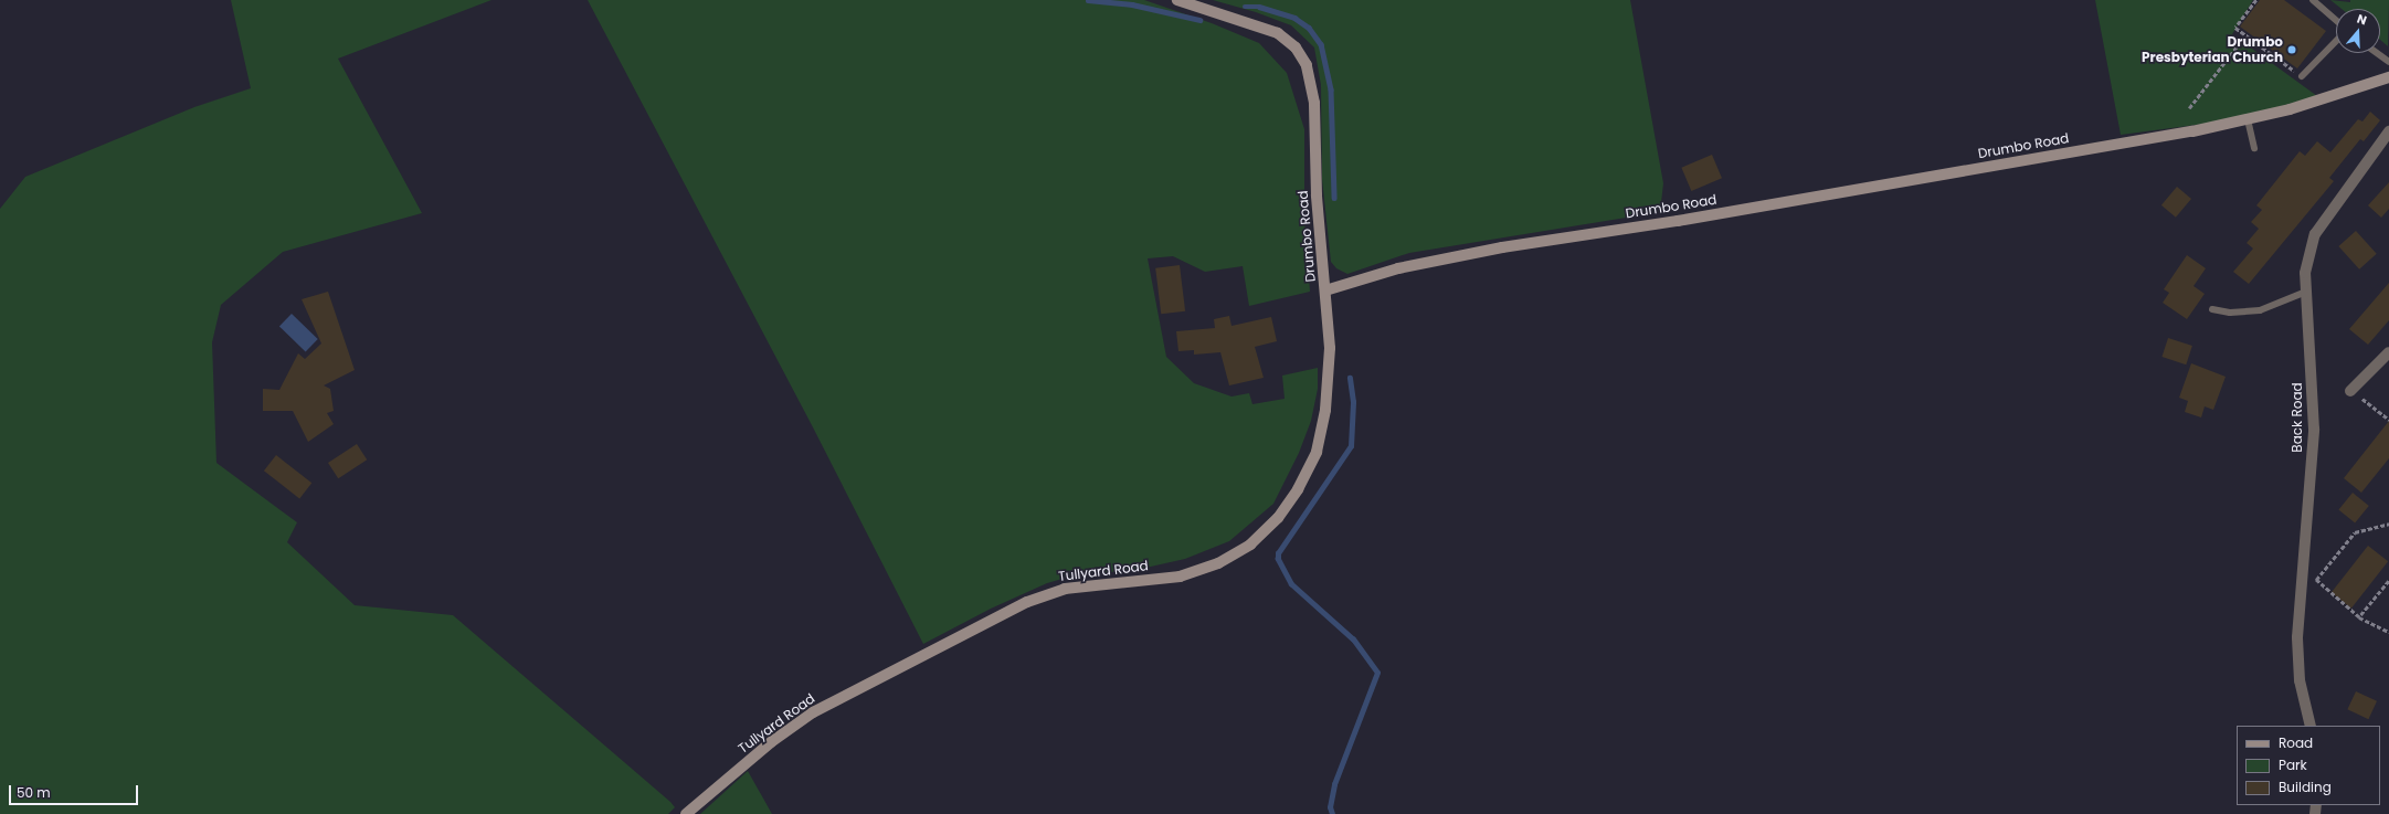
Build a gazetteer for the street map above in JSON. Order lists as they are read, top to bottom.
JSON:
{
  "streets": {
    "street": ["Drumbo Road", "Back Road", "Tullyard Road"]
  },
  "crossings": [
    ["Drumbo Road", "Tullyard Road"]
  ],
  "places": ["Drumbo Presbyterian Church"],
  "legend": ["Road", "Park", "Building"],
  "scale_bar": "50 m",
  "north": "top"
}
